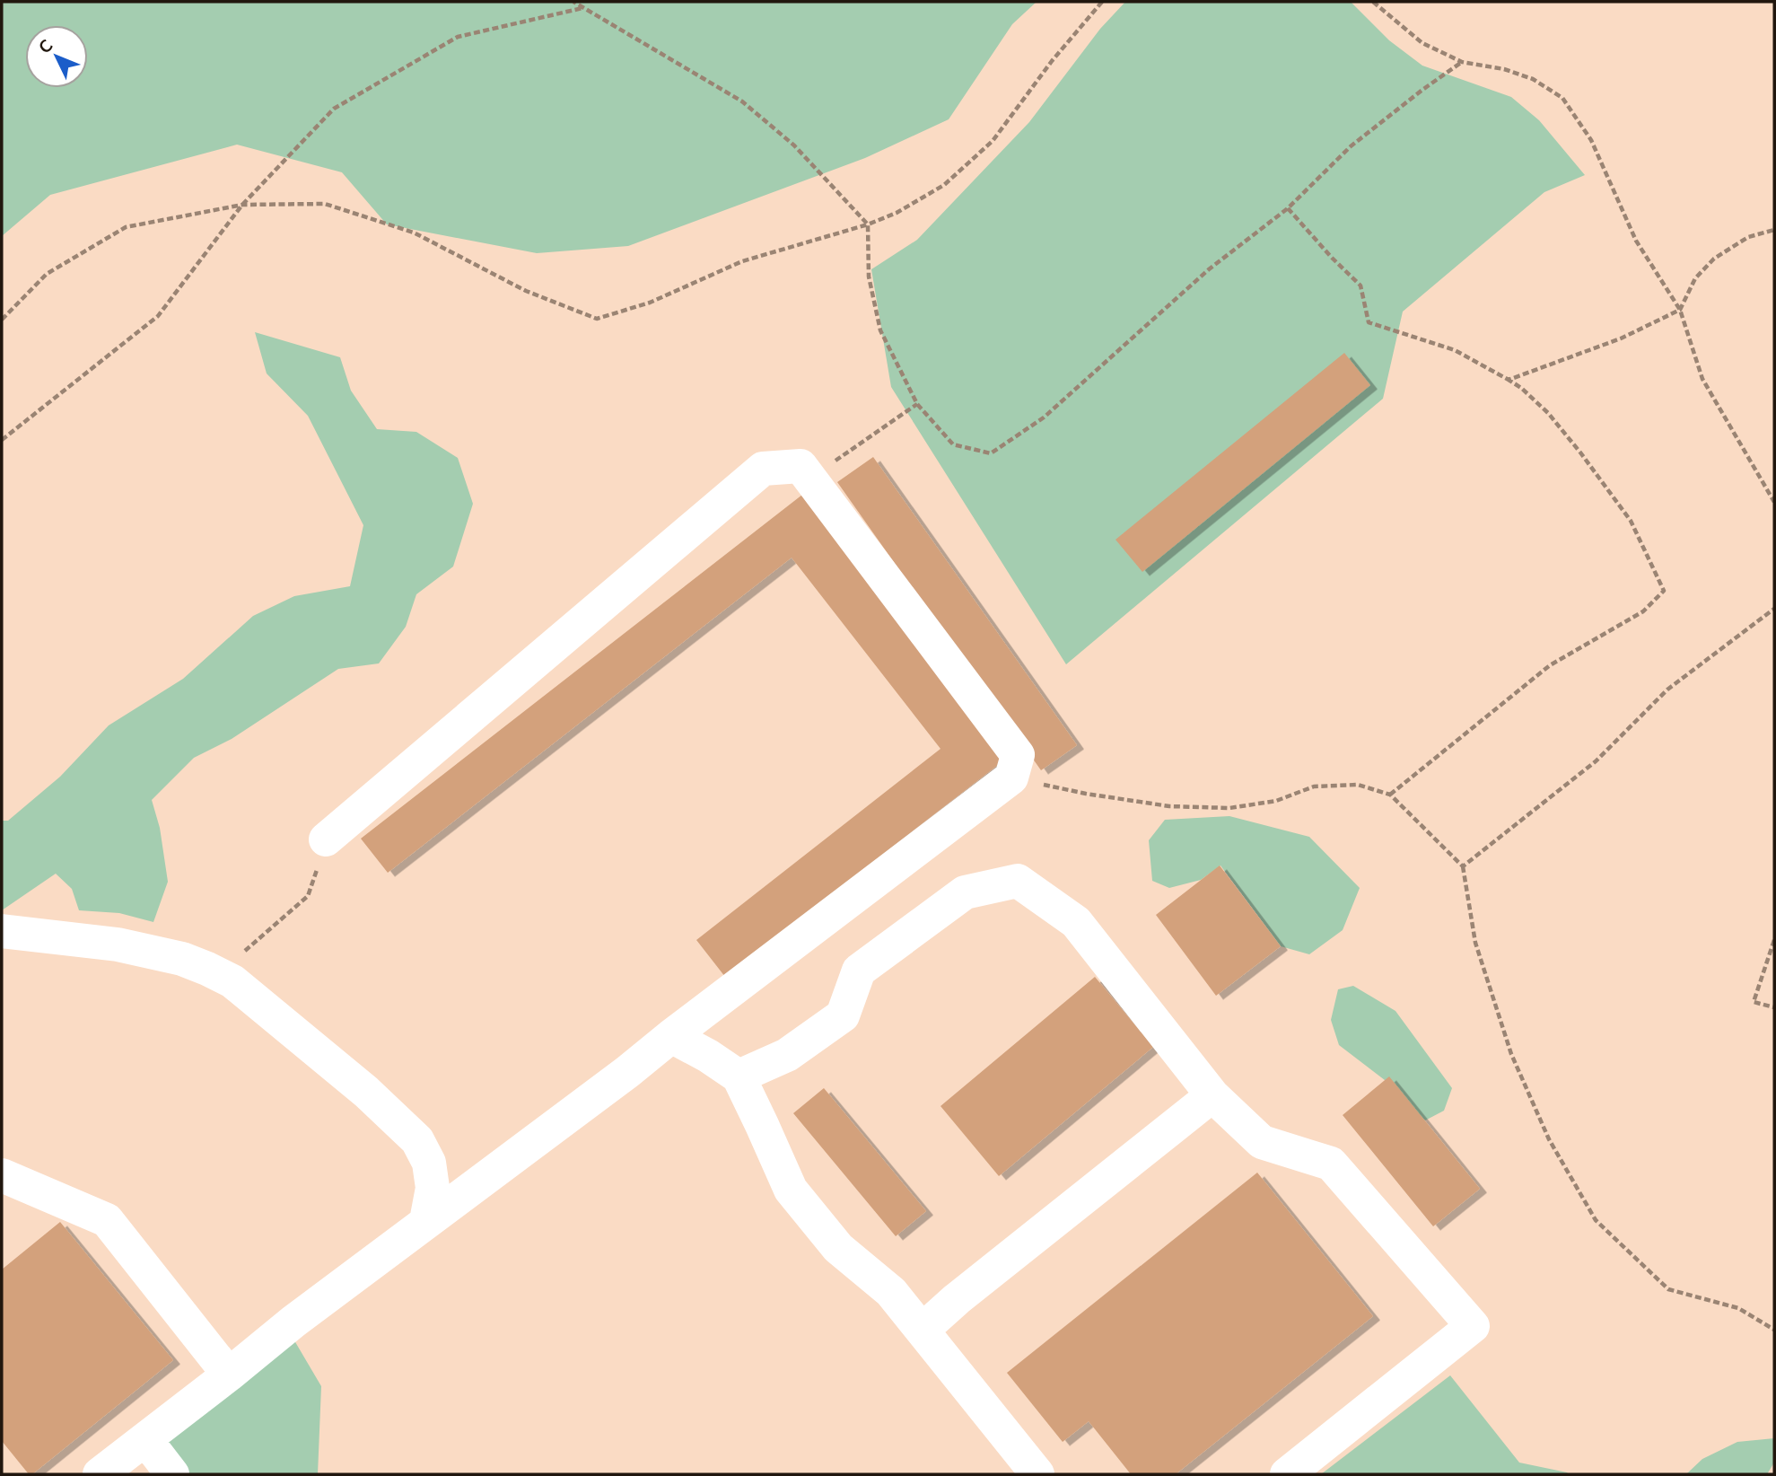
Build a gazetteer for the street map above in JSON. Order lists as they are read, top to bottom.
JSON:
{
  "north": "top left"
}
